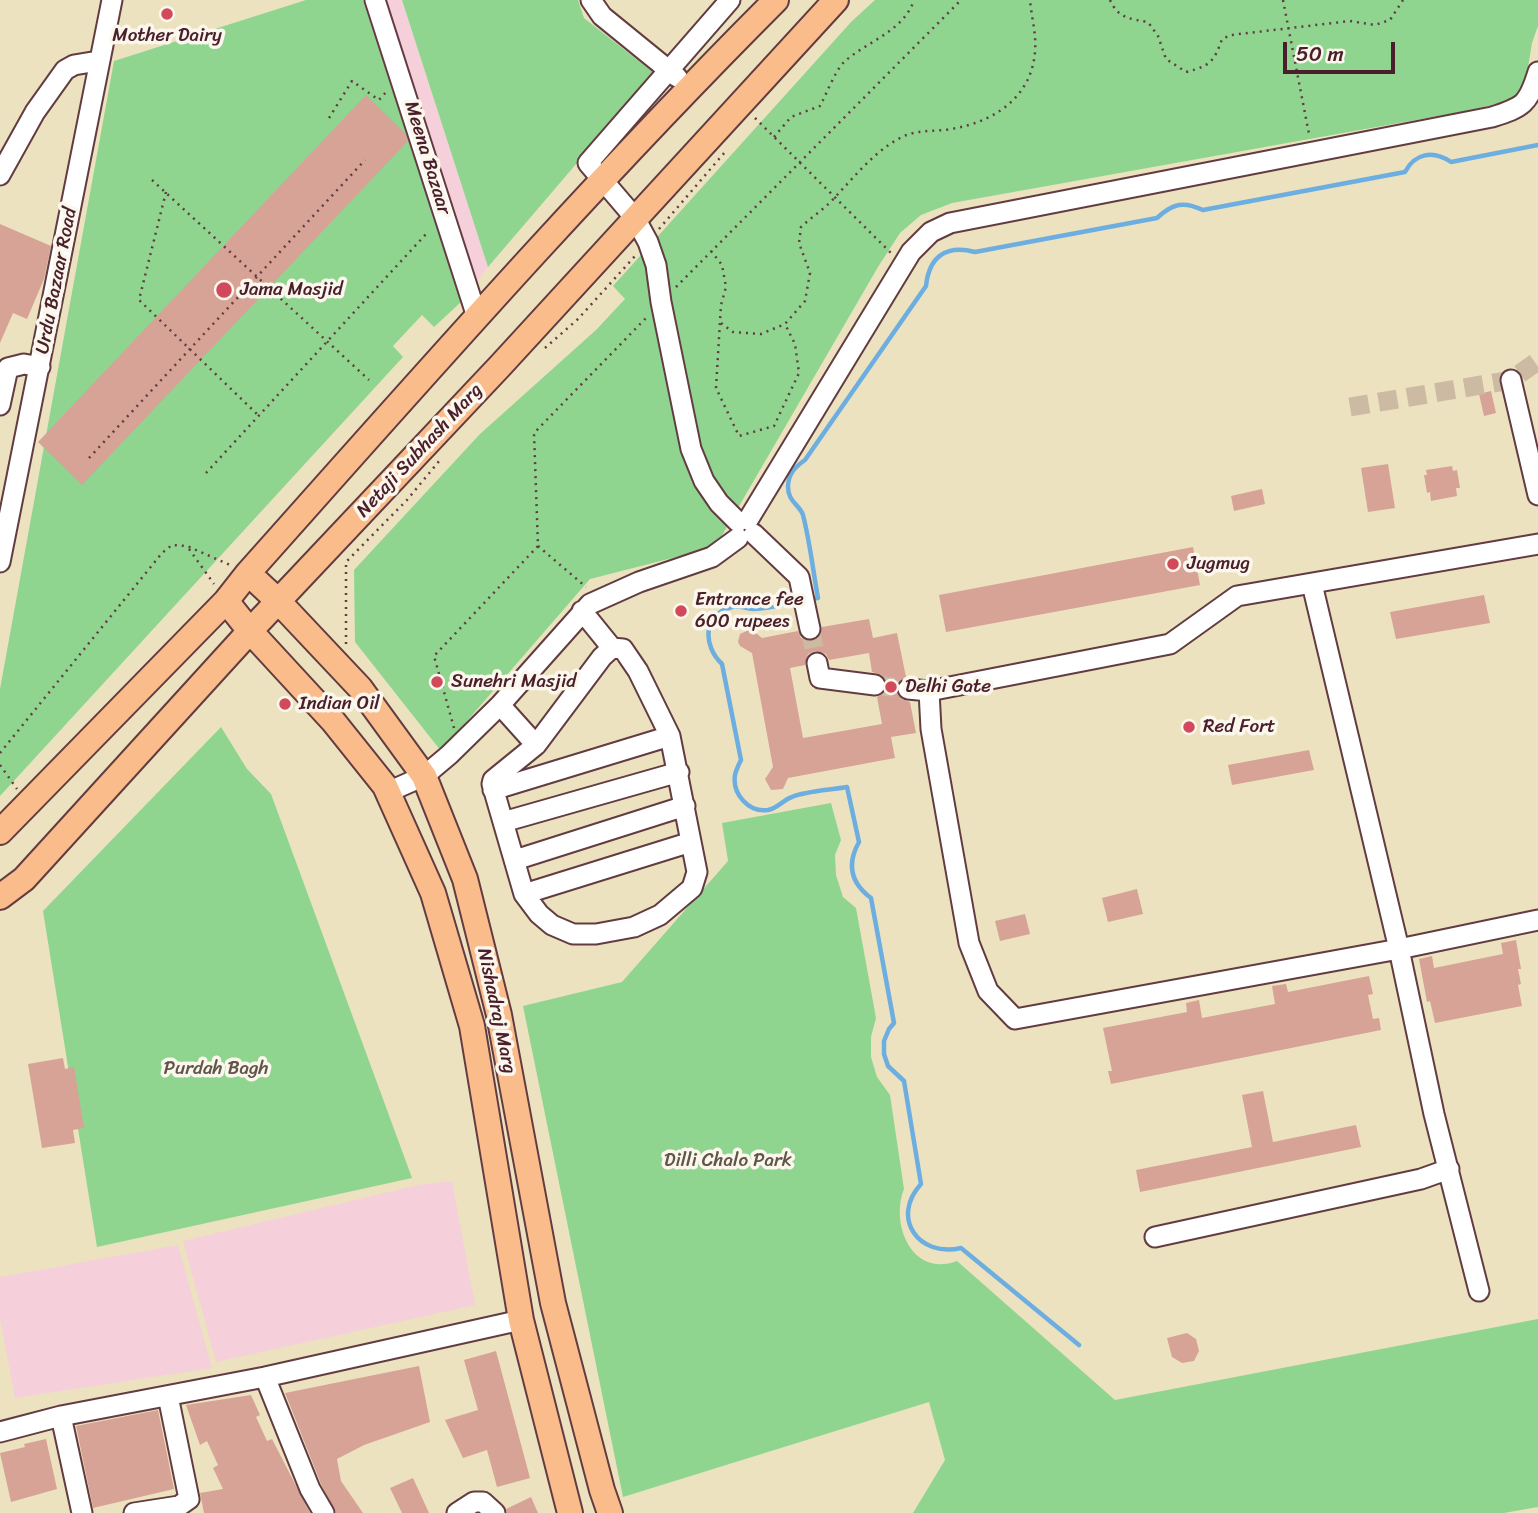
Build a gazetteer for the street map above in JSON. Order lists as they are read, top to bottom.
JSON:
{
  "streets": {
    "main road": ["Netaji Subhash Marg", "Nishadraj Marg"],
    "street": ["Meena Bazaar", "Urdu Bazaar Road"]
  },
  "crossings": [
    ["Netaji Subhash Marg", "Nishadraj Marg"]
  ],
  "parks": ["Purdah Bagh", "Dilli Chalo Park"],
  "places": [
    "Mother Dairy",
    "Jama Masjid",
    "Jugmug",
    "Entrance fee 600 rupees",
    "Sunehri Masjid",
    "Delhi Gate",
    "Indian Oil",
    "Red Fort"
  ],
  "scale_bar": "50 m"
}
